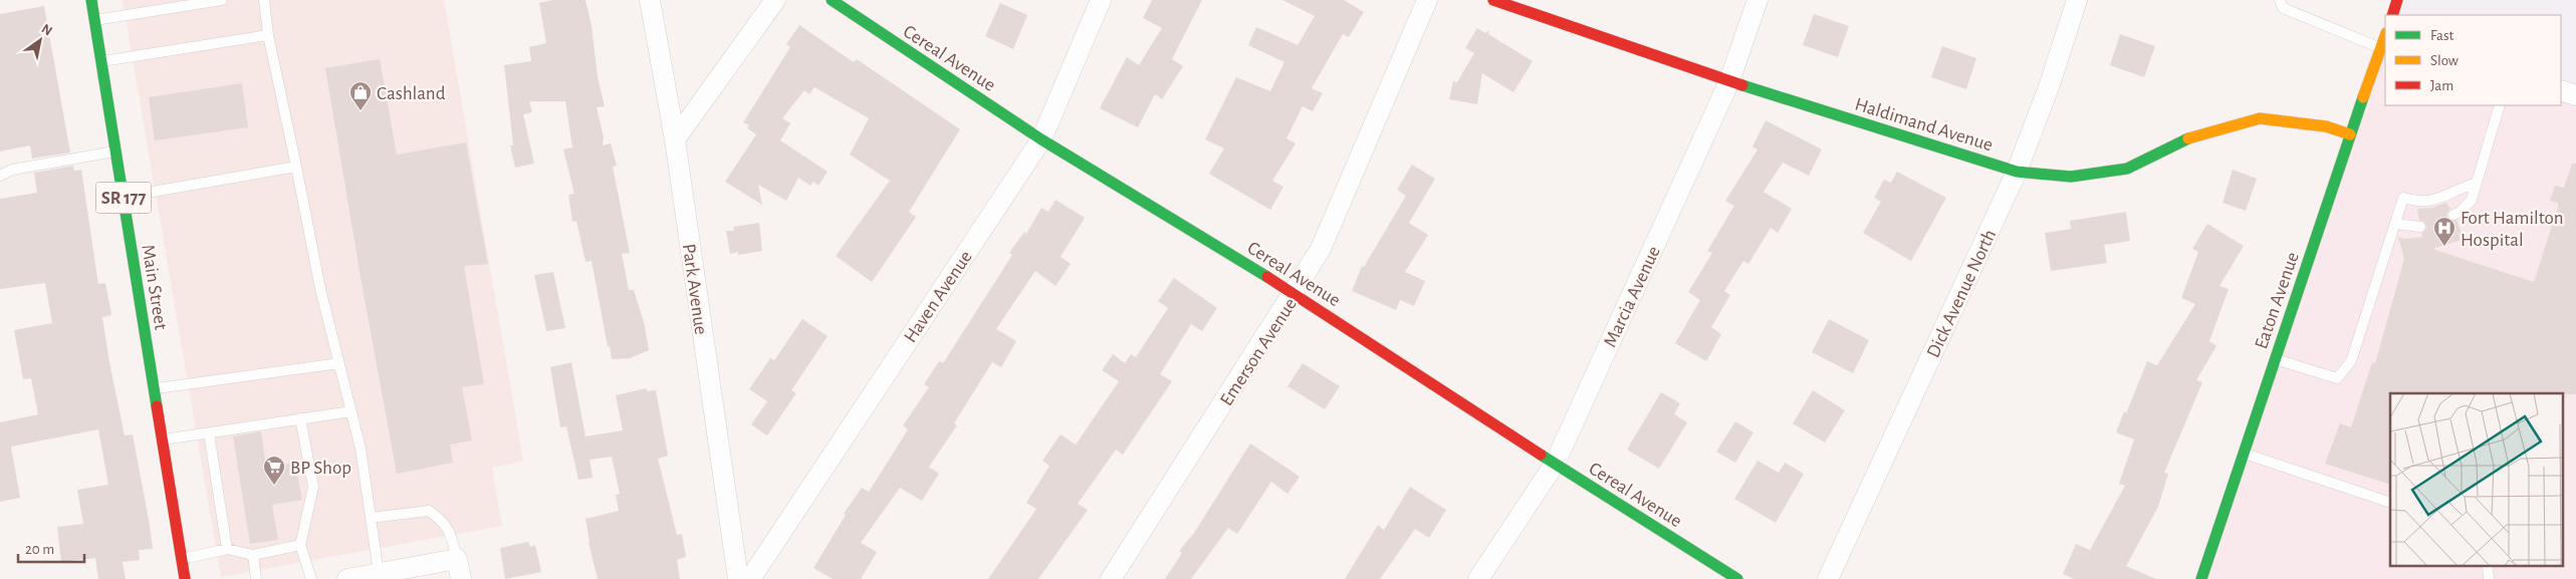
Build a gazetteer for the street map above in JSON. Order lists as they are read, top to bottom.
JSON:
{
  "streets": {
    "street": [
      "Cereal Avenue",
      "Haldimand Avenue",
      "SR 177",
      "Main Street",
      "Park Avenue",
      "Dick Avenue North",
      "Haven Avenue",
      "Marcia Avenue",
      "Eaton Avenue",
      "Emerson Avenue"
    ]
  },
  "crossings": [
    ["Cereal Avenue", "Haven Avenue"],
    ["Cereal Avenue", "Marcia Avenue"],
    ["Cereal Avenue", "Emerson Avenue"],
    ["Haldimand Avenue", "Dick Avenue North"],
    ["Haldimand Avenue", "Marcia Avenue"],
    ["Haldimand Avenue", "Eaton Avenue"]
  ],
  "places": {
    "shop": ["Cashland"],
    "hospital": ["Fort Hamilton Hospital"],
    "supermarket": ["BP Shop"]
  },
  "legend": ["Fast", "Slow", "Jam"],
  "scale_bar": "20 m",
  "north": "top right"
}
